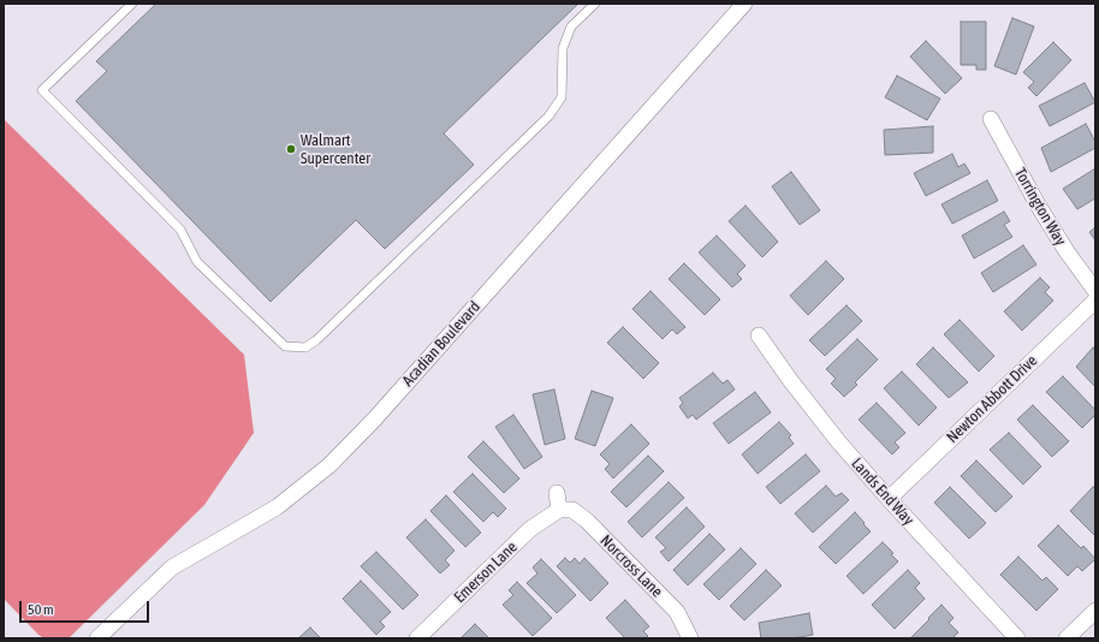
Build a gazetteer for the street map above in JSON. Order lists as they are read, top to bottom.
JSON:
{
  "streets": {
    "street": [
      "Torrington Way",
      "Acadian Boulevard",
      "Newton Abbott Drive",
      "Lands End Way",
      "Norcross Lane",
      "Emerson Lane"
    ]
  },
  "crossings": [
    ["Newton Abbott Drive", "Lands End Way"],
    ["Norcross Lane", "Emerson Lane"]
  ],
  "places": ["Walmart Supercenter"],
  "scale_bar": "50 m"
}
